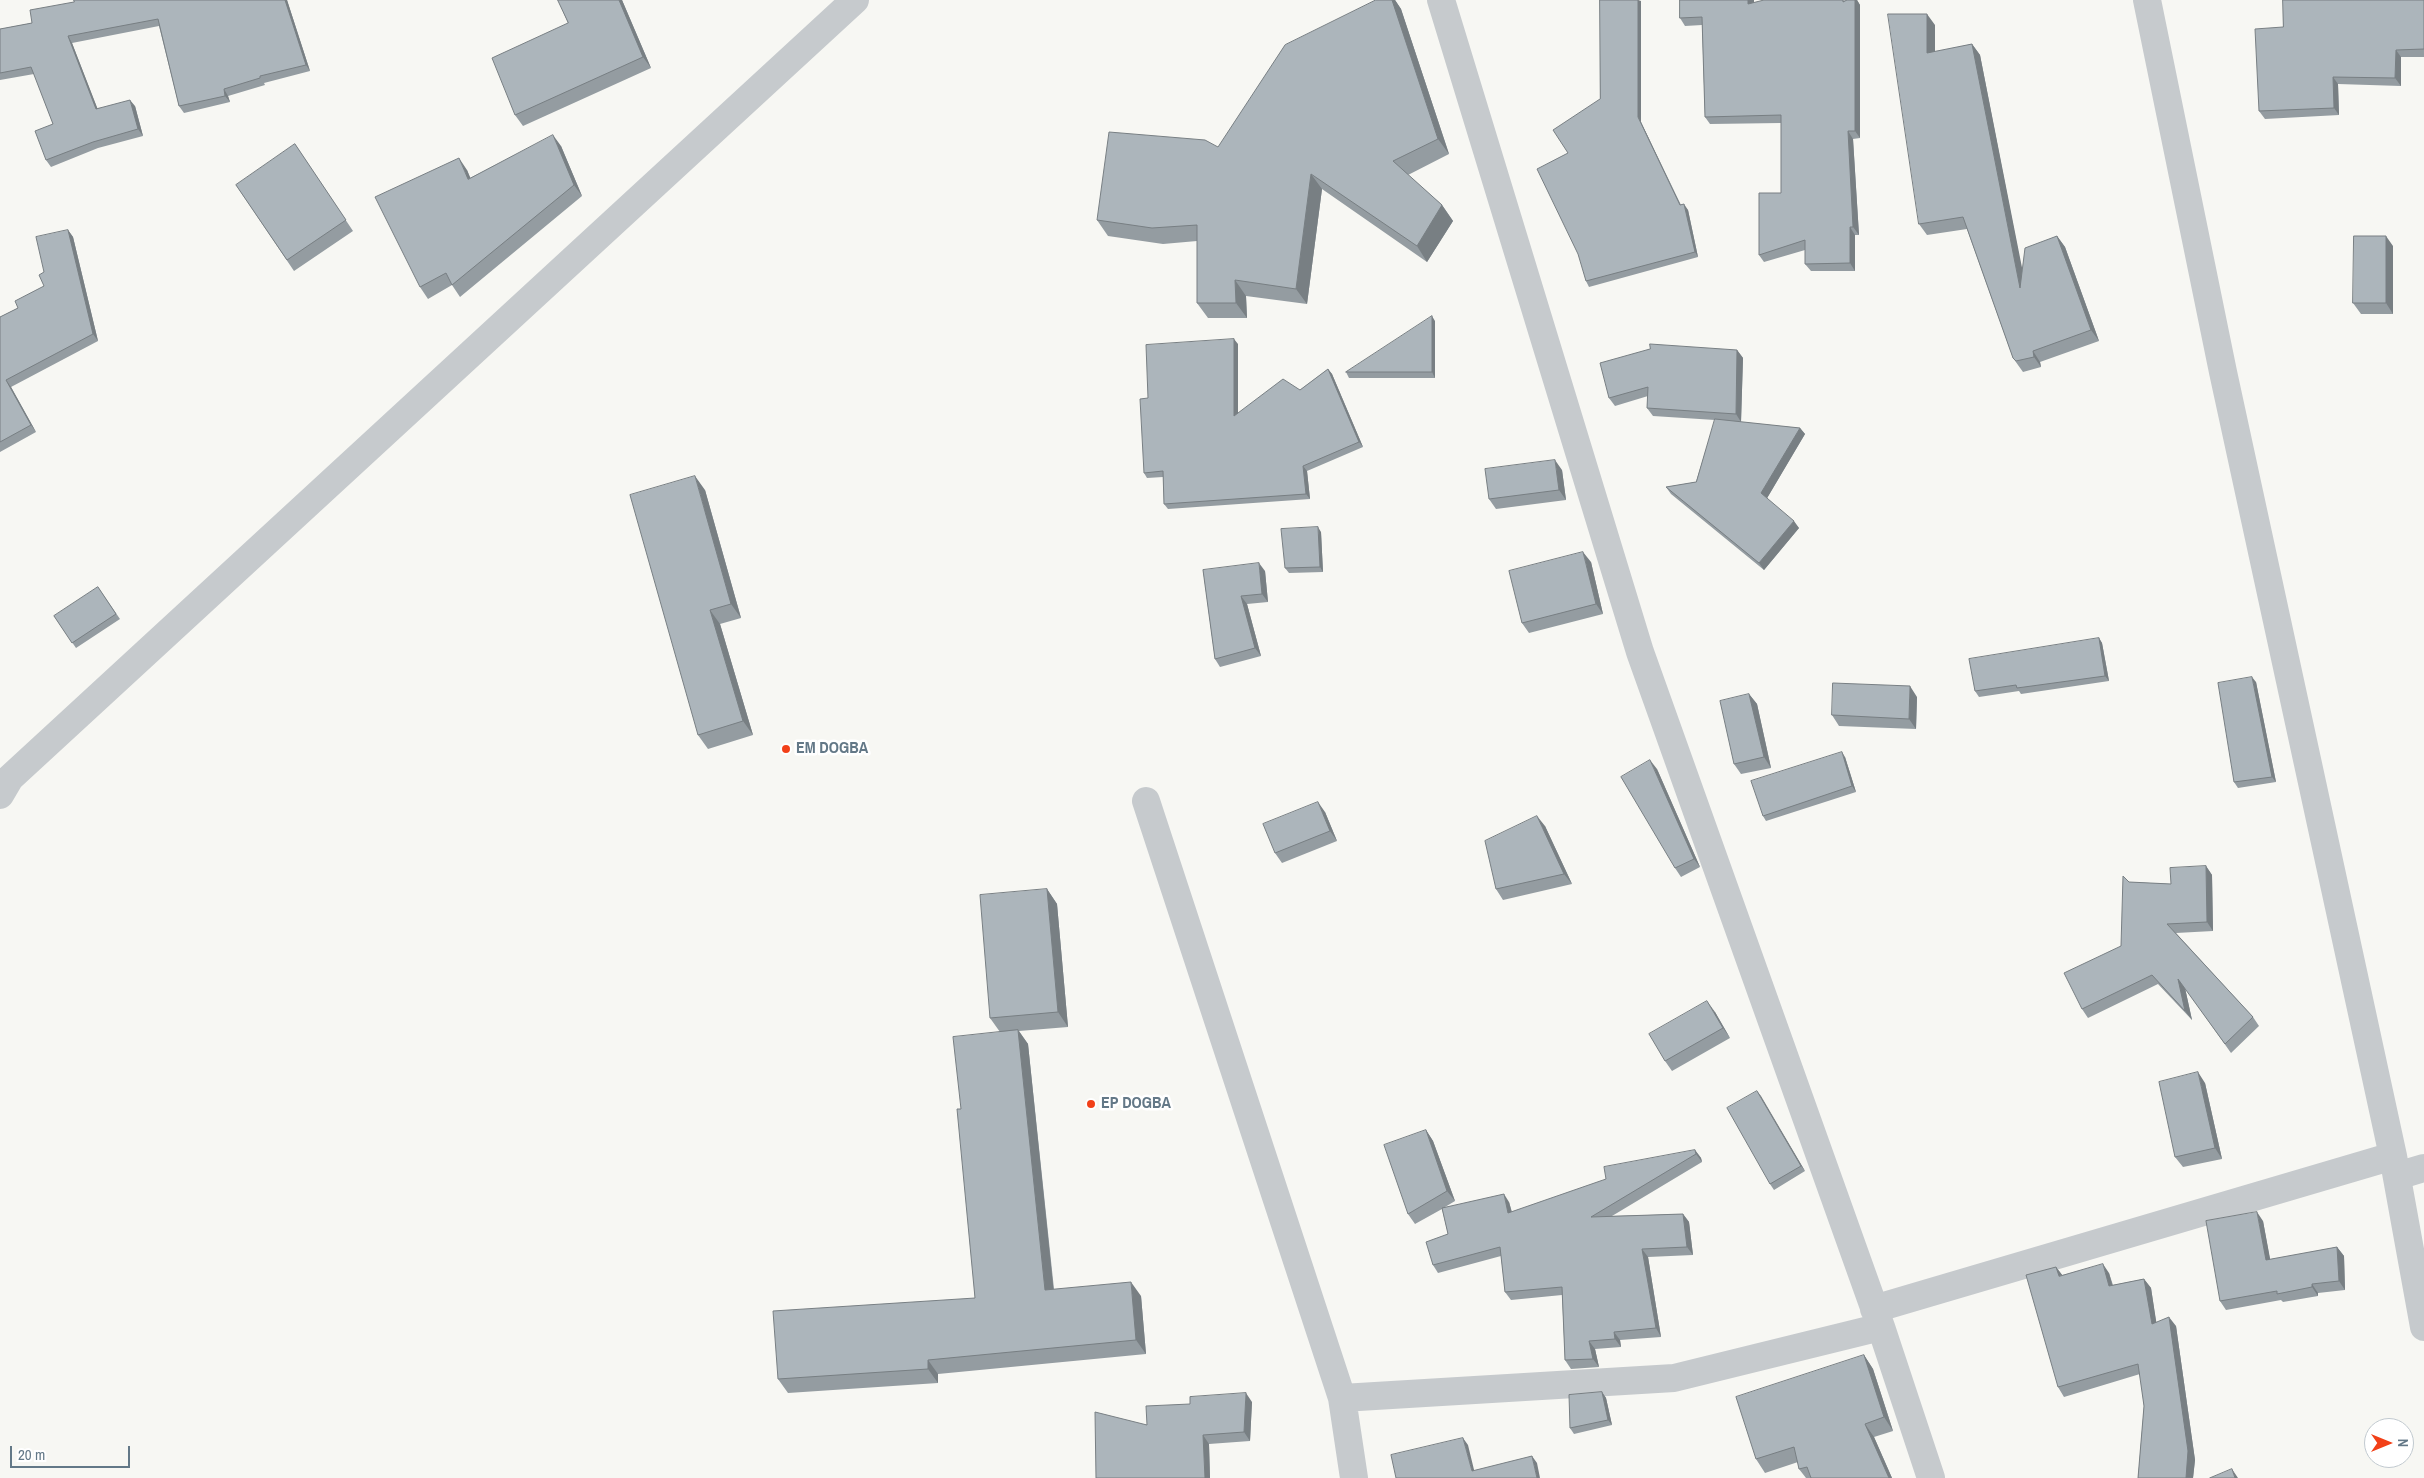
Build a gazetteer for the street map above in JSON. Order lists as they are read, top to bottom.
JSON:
{
  "places": ["EM DOGBA", "EP DOGBA"],
  "scale_bar": "20 m",
  "north": "right"
}
